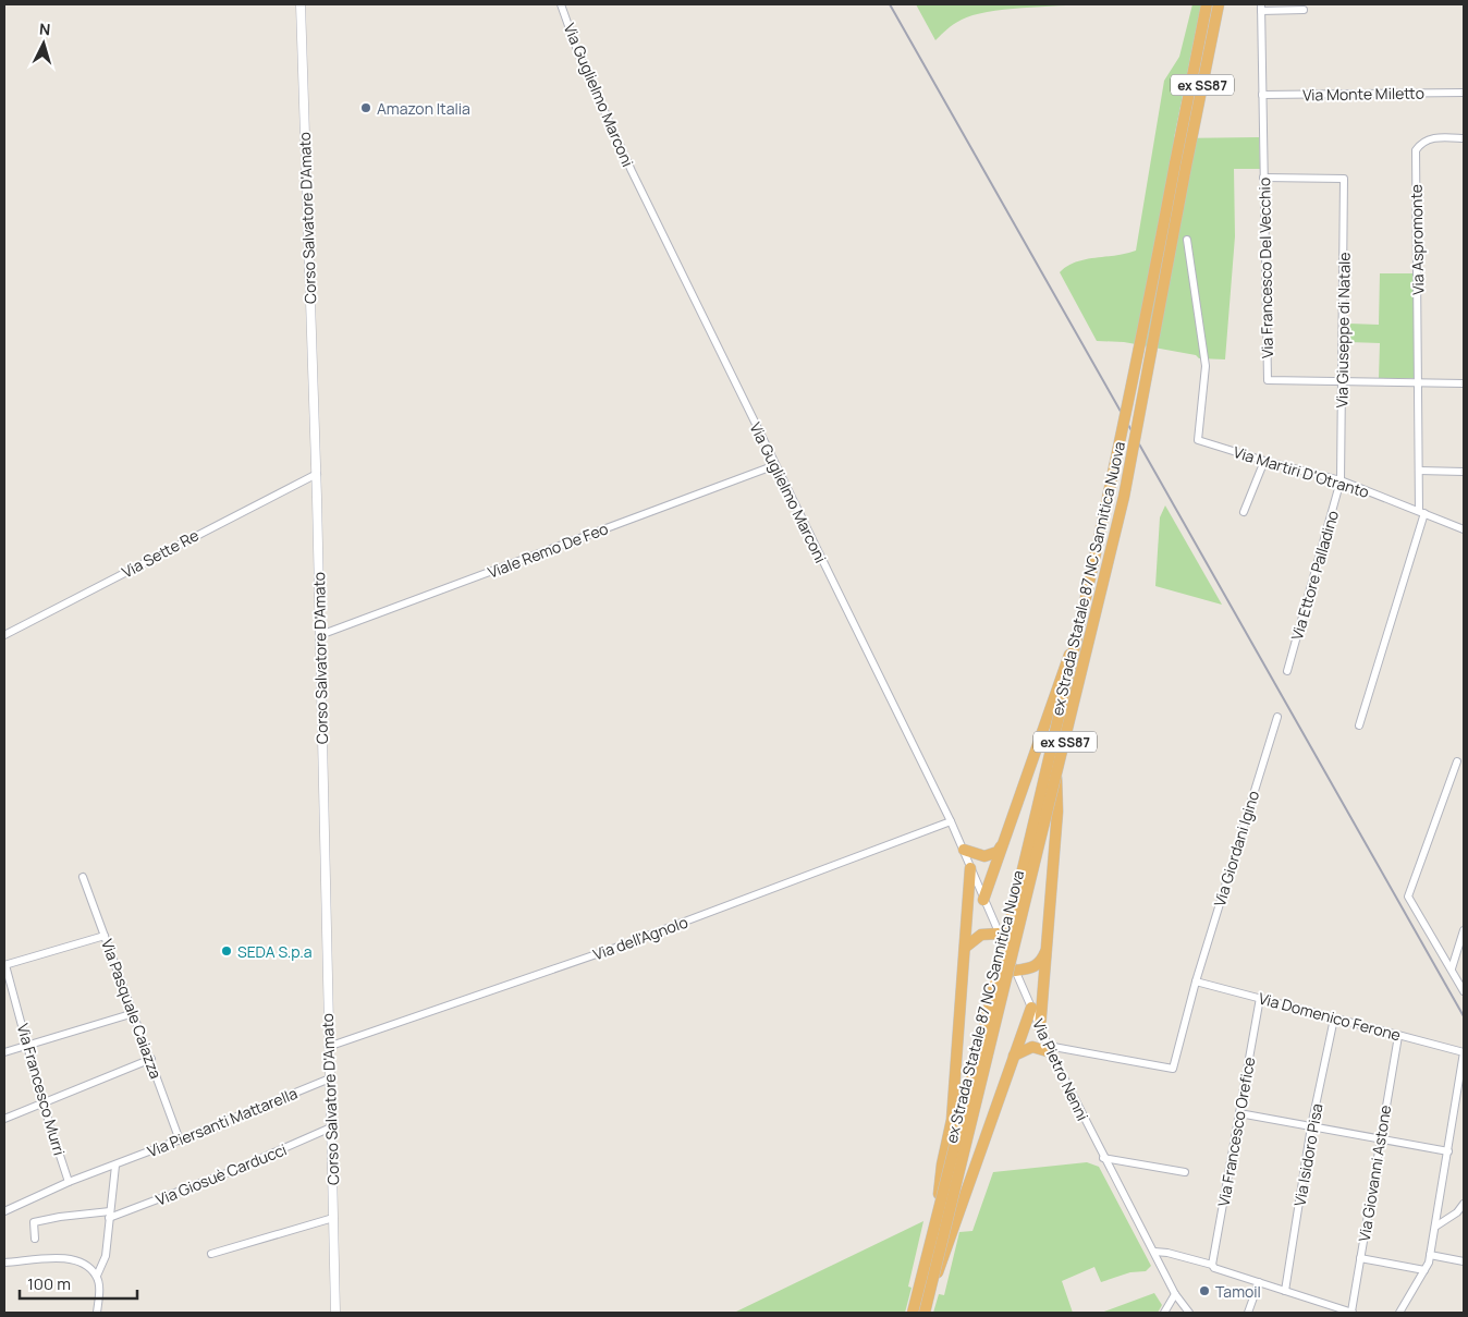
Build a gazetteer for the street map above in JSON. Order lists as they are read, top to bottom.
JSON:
{
  "streets": {
    "highway": ["ex SS87", "ex Strada Statale 87 NC Sannitica Nuova"],
    "street": [
      "Via Monte Miletto",
      "Via Guglielmo Marconi",
      "Corso Salvatore D'Amato",
      "Via Aspromonte",
      "Via Francesco Del Vecchio",
      "Via Giuseppe di Natale",
      "Via Martiri D'Otranto",
      "Viale Remo De Feo",
      "Via Sette Re",
      "Via Ettore Palladino",
      "Via Giordani Igino",
      "Via dell'Agnolo",
      "Via Pasquale Caiazza",
      "Via Domenico Ferone",
      "Via Pietro Nenni",
      "Via Francesco Murri",
      "Via Piersanti Mattarella",
      "Via Francesco Orefice",
      "Via Isidoro Pisa",
      "Via Giovanni Astone",
      "Via Giosuè Carducci"
    ]
  },
  "crossings": [
    ["Via Monte Miletto", "Via Francesco Del Vecchio"],
    ["Via Guglielmo Marconi", "Viale Remo De Feo"],
    ["Via Guglielmo Marconi", "Via dell'Agnolo"],
    ["Via Guglielmo Marconi", "Via Pietro Nenni"],
    ["Corso Salvatore D'Amato", "Viale Remo De Feo"],
    ["Corso Salvatore D'Amato", "Via Sette Re"],
    ["Corso Salvatore D'Amato", "Via dell'Agnolo"],
    ["Corso Salvatore D'Amato", "Via Piersanti Mattarella"],
    ["Corso Salvatore D'Amato", "Via Giosuè Carducci"],
    ["Via Aspromonte", "Via Francesco Del Vecchio"],
    ["Via Aspromonte", "Via Martiri D'Otranto"],
    ["Via Francesco Del Vecchio", "Via Giuseppe di Natale"],
    ["Via Giuseppe di Natale", "Via Martiri D'Otranto"],
    ["Via Giuseppe di Natale", "Via Ettore Palladino"],
    ["Via Martiri D'Otranto", "Via Ettore Palladino"],
    ["Via Giordani Igino", "Via Domenico Ferone"],
    ["Via Giordani Igino", "Via Pietro Nenni"],
    ["Via Pasquale Caiazza", "Via Piersanti Mattarella"],
    ["Via Domenico Ferone", "Via Francesco Orefice"],
    ["Via Domenico Ferone", "Via Isidoro Pisa"],
    ["Via Domenico Ferone", "Via Giovanni Astone"],
    ["Via Francesco Murri", "Via Piersanti Mattarella"]
  ],
  "places": ["Amazon Italia", "SEDA S.p.a", "Tamoil"],
  "scale_bar": "100 m",
  "north": "top"
}
